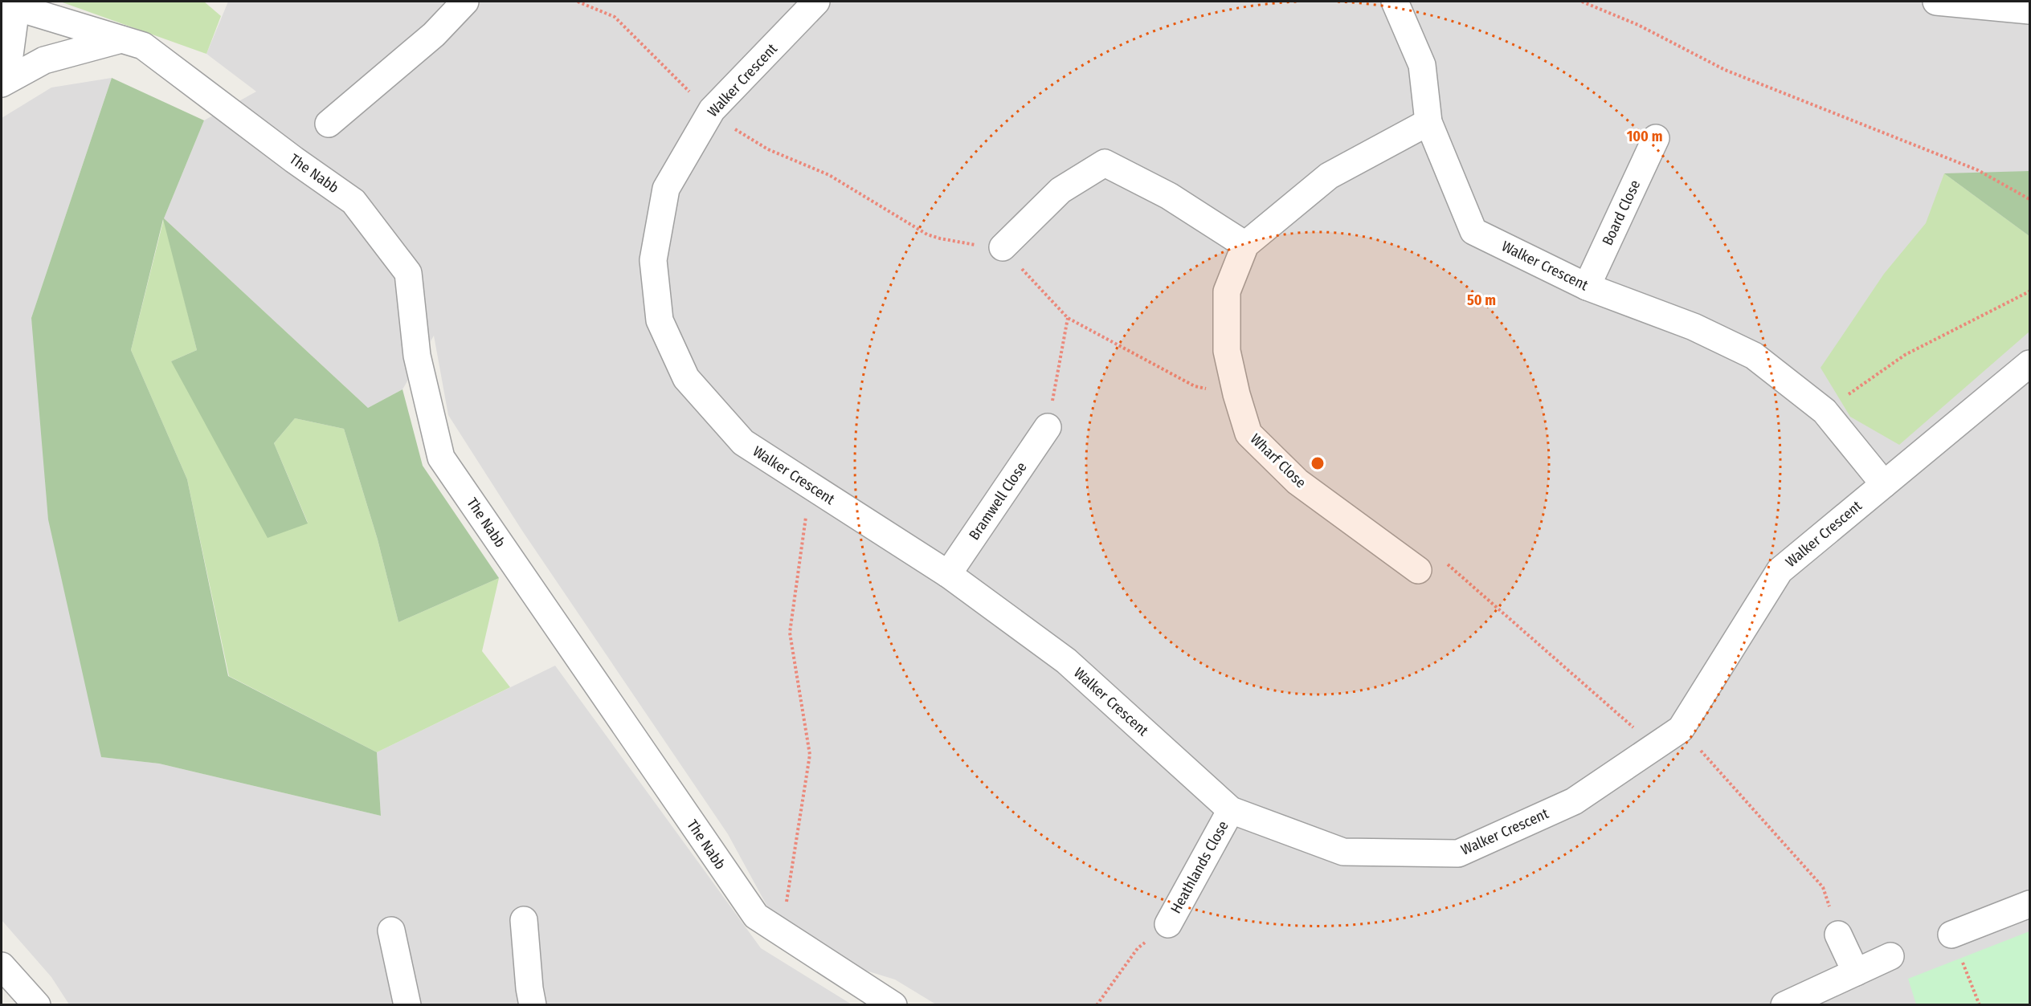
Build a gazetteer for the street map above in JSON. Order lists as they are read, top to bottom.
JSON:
{
  "streets": {
    "street": [
      "Walker Crescent",
      "The Nabb",
      "Board Close",
      "Wharf Close",
      "Bramwell Close",
      "Heathlands Close"
    ]
  },
  "crossings": [
    ["Walker Crescent", "Board Close"],
    ["Walker Crescent", "Wharf Close"],
    ["Walker Crescent", "Bramwell Close"],
    ["Walker Crescent", "Heathlands Close"]
  ],
  "rings": ["100 m", "50 m"]
}
